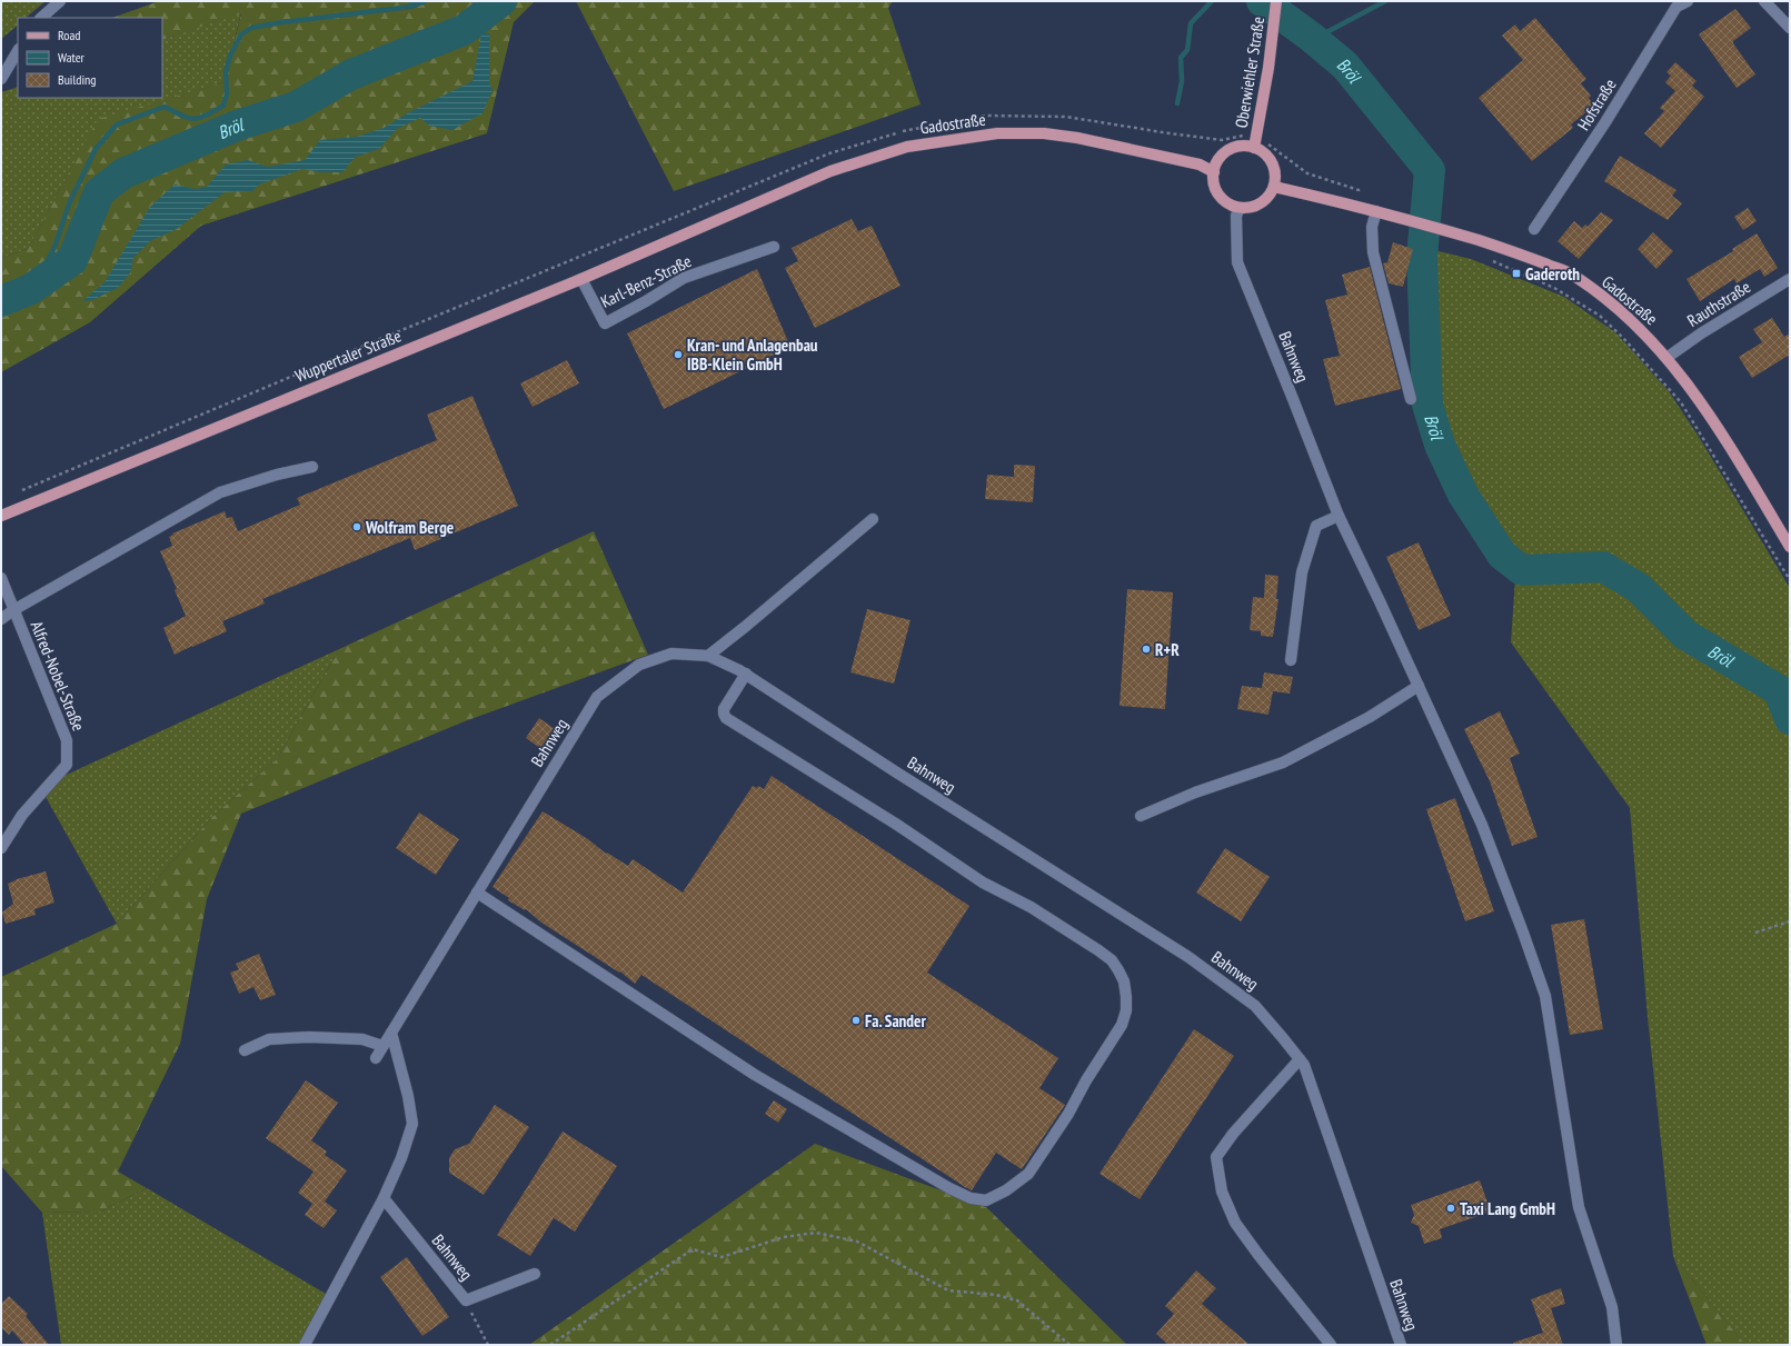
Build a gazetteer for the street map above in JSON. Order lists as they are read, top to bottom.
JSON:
{
  "streets": {
    "main road": ["Oberwiehler Straße", "Gadostraße", "Wuppertaler Straße"],
    "street": [
      "Hofstraße",
      "Karl-Benz-Straße",
      "Rauthstraße",
      "Bahnweg",
      "Alfred-Nobel-Straße"
    ]
  },
  "crossings": [
    ["Oberwiehler Straße", "Gadostraße"],
    ["Oberwiehler Straße", "Bahnweg"],
    ["Gadostraße", "Rauthstraße"],
    ["Gadostraße", "Wuppertaler Straße"],
    ["Gadostraße", "Bahnweg"],
    ["Karl-Benz-Straße", "Wuppertaler Straße"]
  ],
  "water": ["Bröl"],
  "places": {
    "transit": ["Gaderoth"],
    "other": [
      "Kran- und Anlagenbau IBB-Klein GmbH",
      "Wolfram Berge",
      "R+R",
      "Fa. Sander",
      "Taxi Lang GmbH"
    ]
  },
  "legend": ["Road", "Water", "Building"]
}
